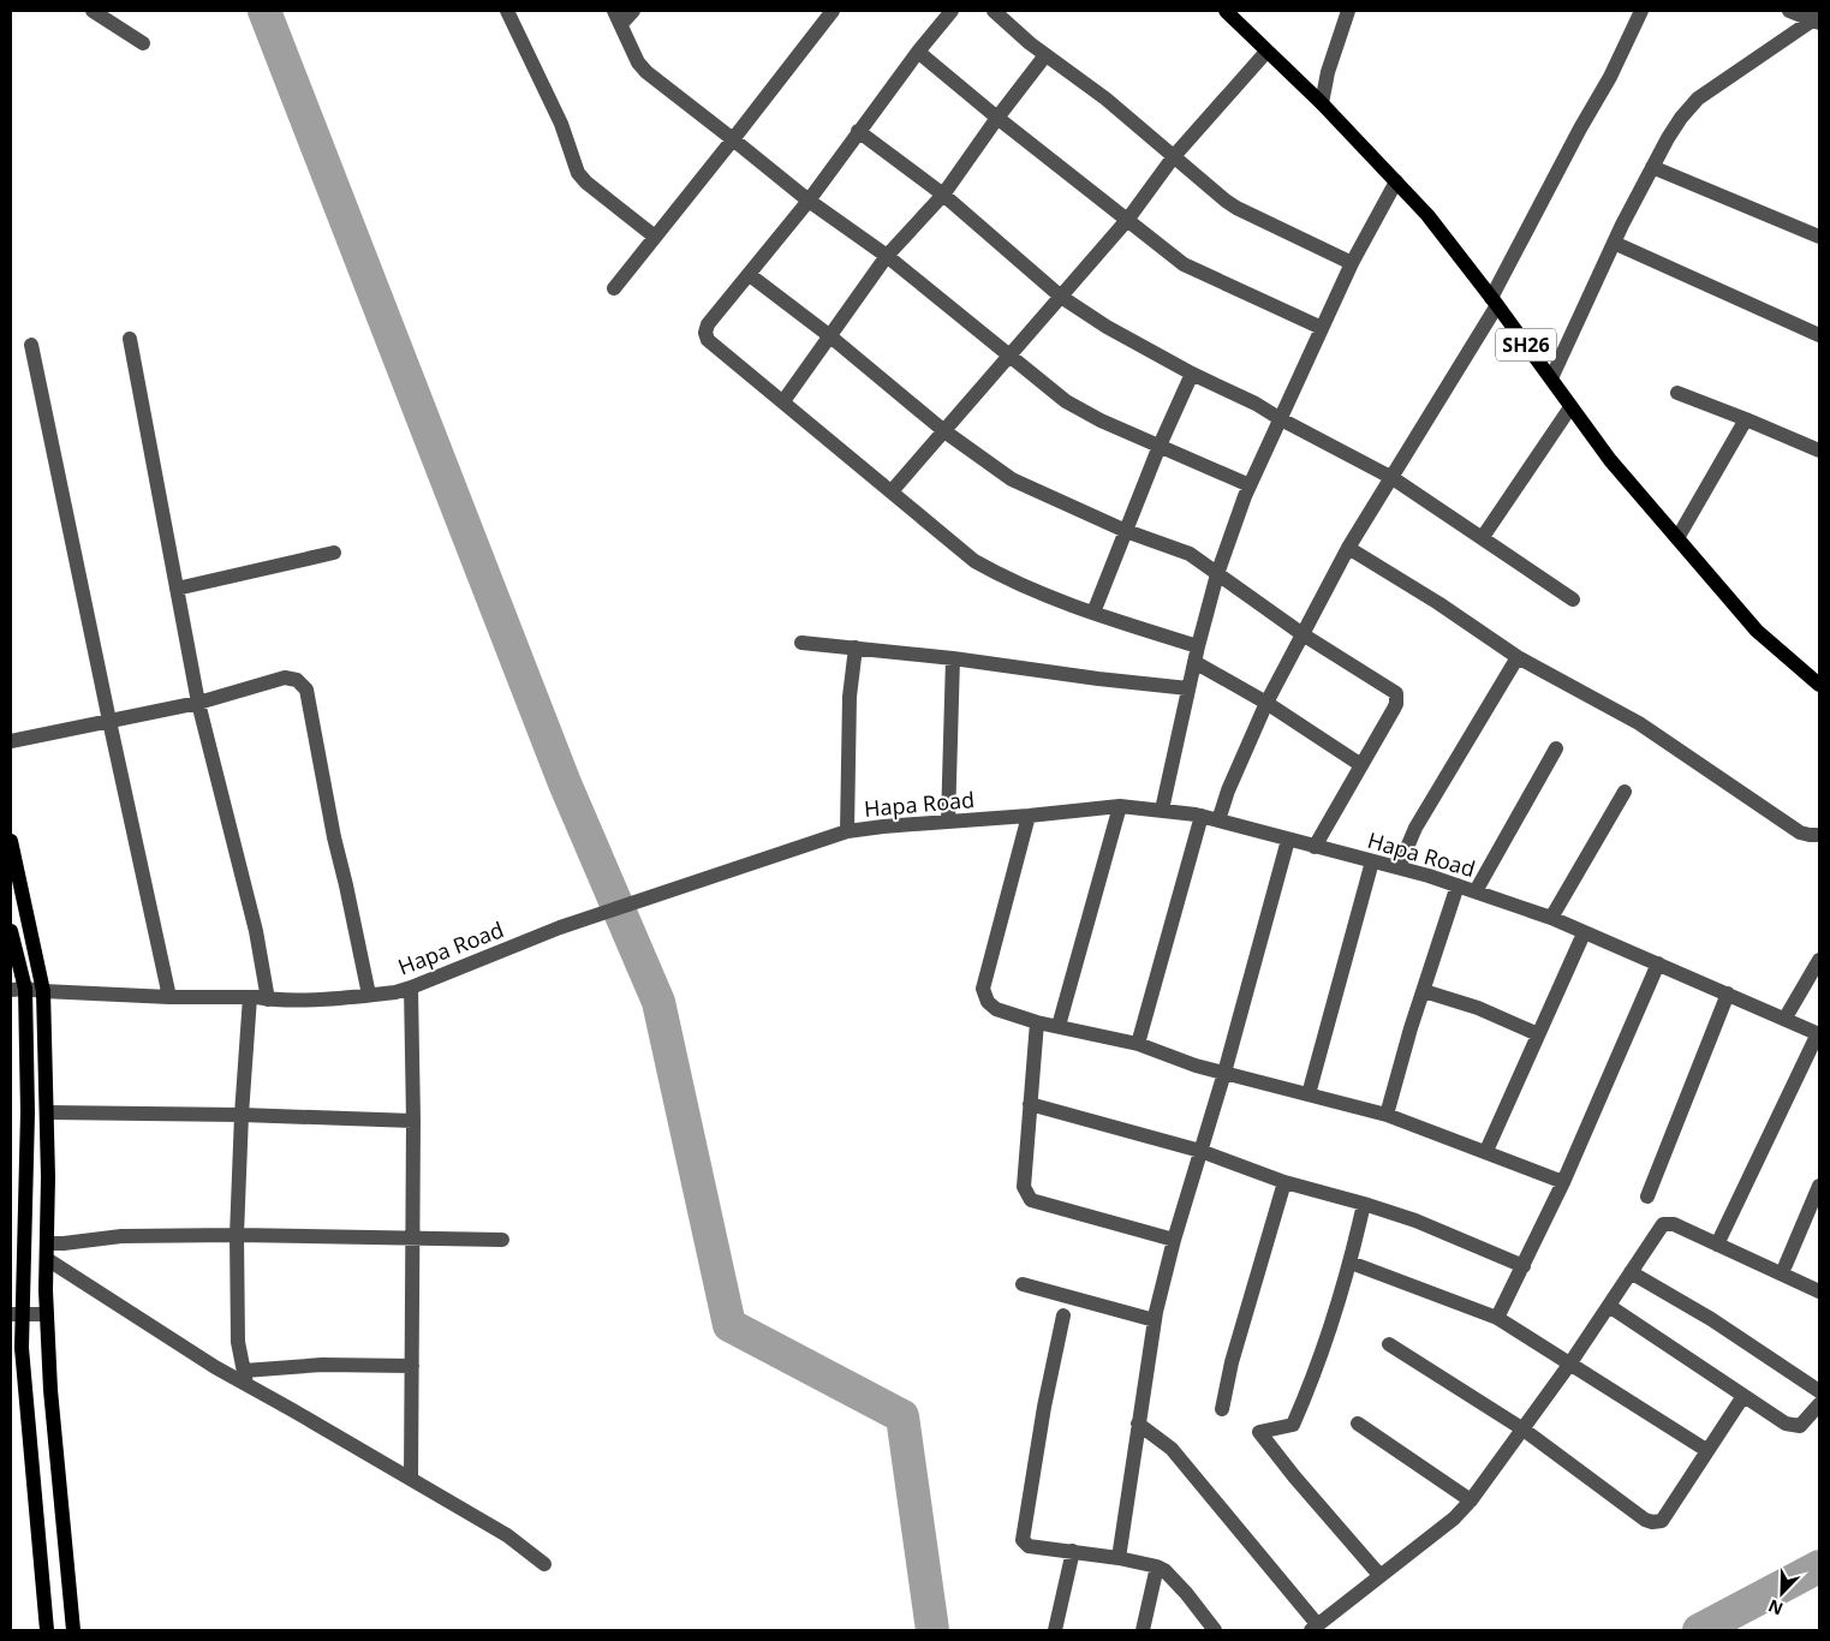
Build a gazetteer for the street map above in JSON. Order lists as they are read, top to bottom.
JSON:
{
  "streets": {
    "main road": ["SH26"],
    "street": ["Hapa Road"]
  },
  "north": "bottom left"
}
